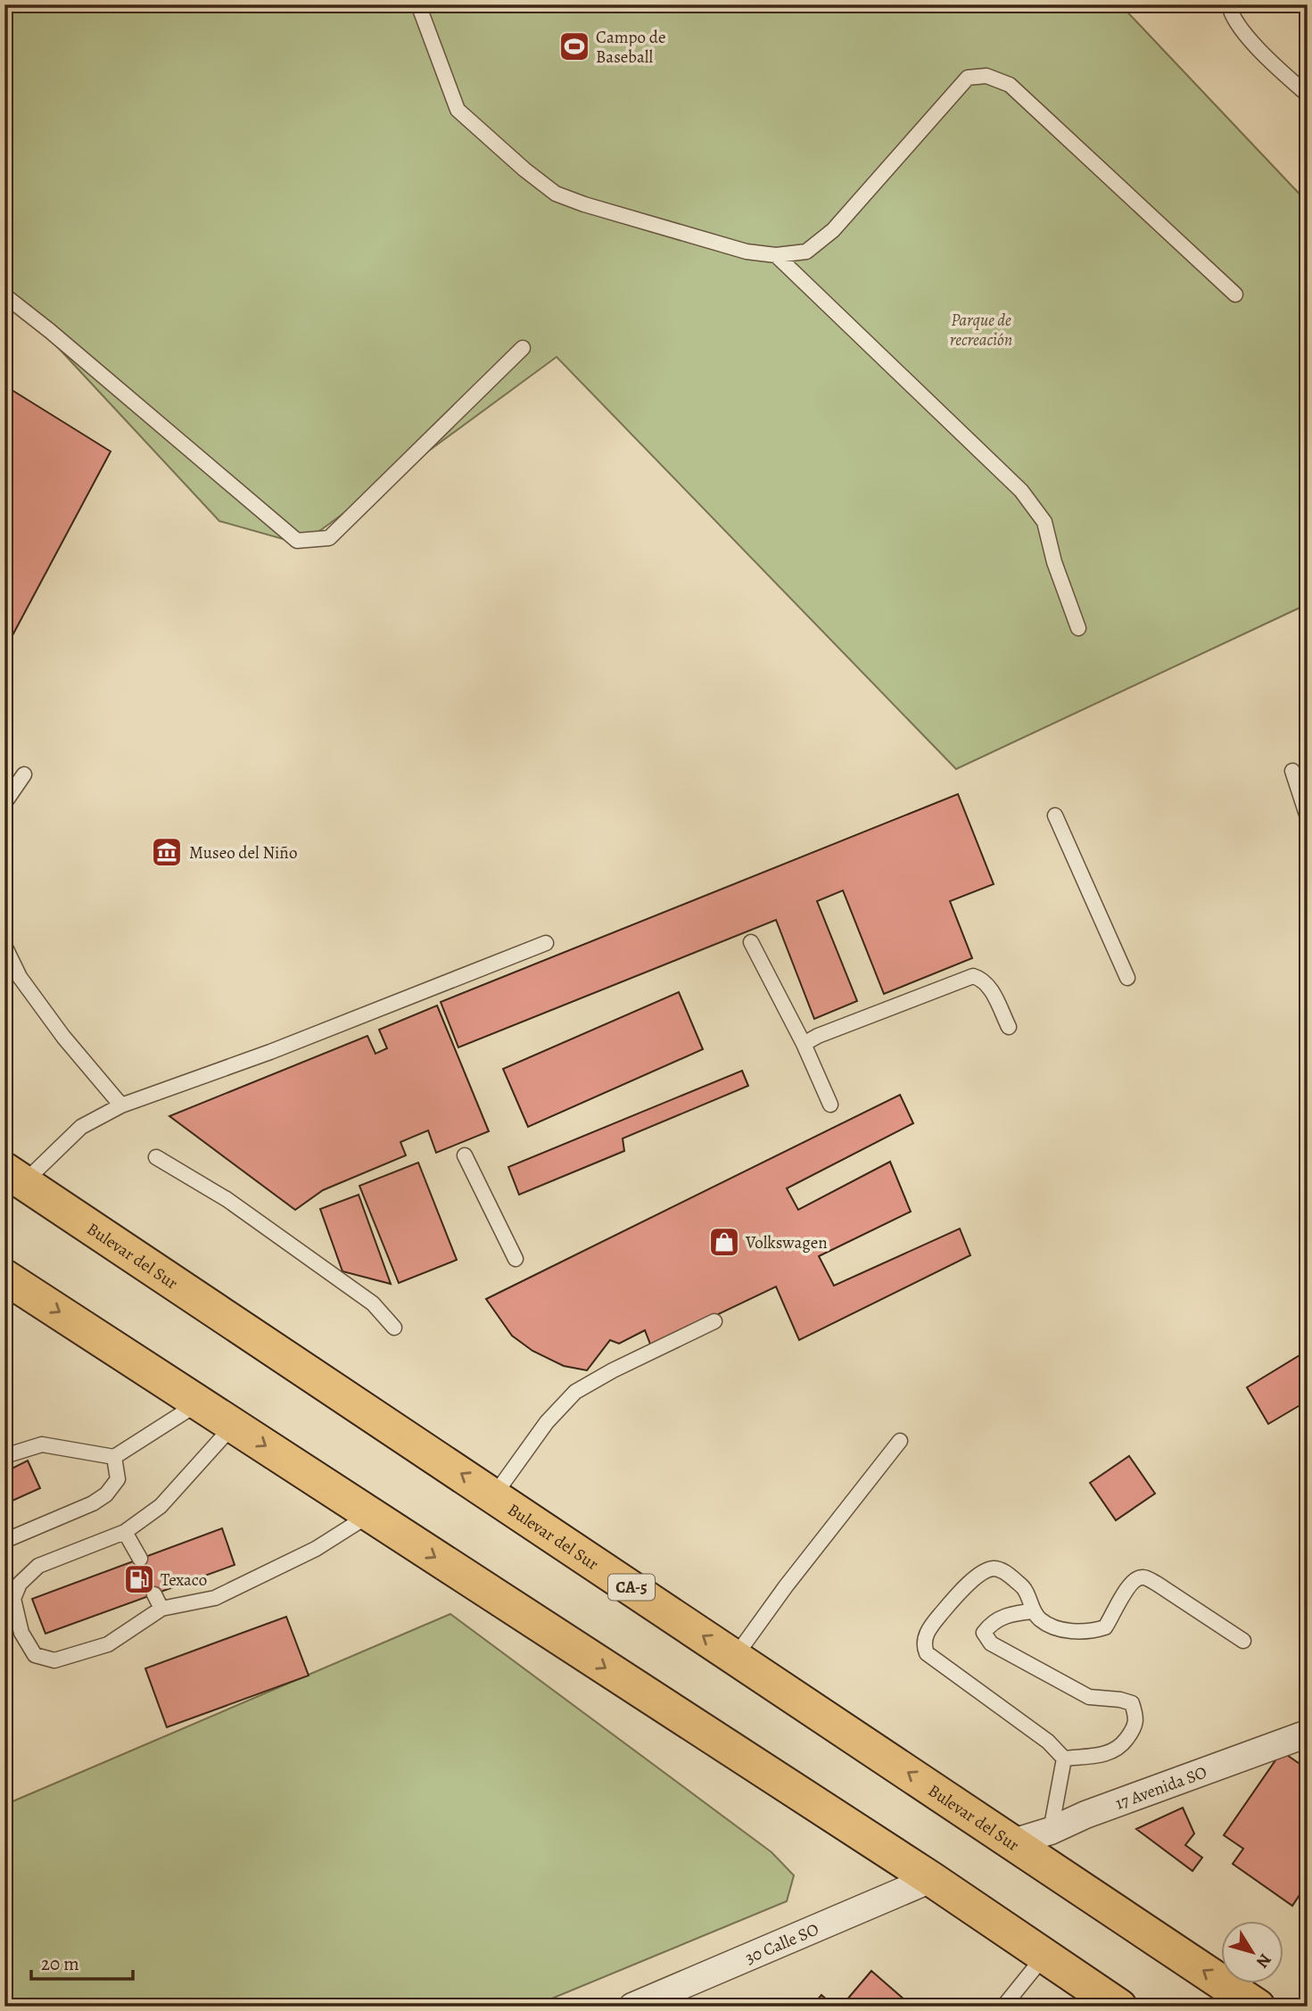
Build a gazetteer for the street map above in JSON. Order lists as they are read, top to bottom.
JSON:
{
  "streets": {
    "highway": ["Bulevar del Sur", "CA-5"],
    "street": ["17 Avenida SO", "30 Calle SO"]
  },
  "crossings": [
    ["Bulevar del Sur", "17 Avenida SO"]
  ],
  "parks": ["Parque de recreación"],
  "places": {
    "sports": ["Campo de Baseball"],
    "museum": ["Museo del Niño"],
    "shop": ["Volkswagen"],
    "fuel station": ["Texaco"]
  },
  "scale_bar": "20 m",
  "north": "bottom right"
}
